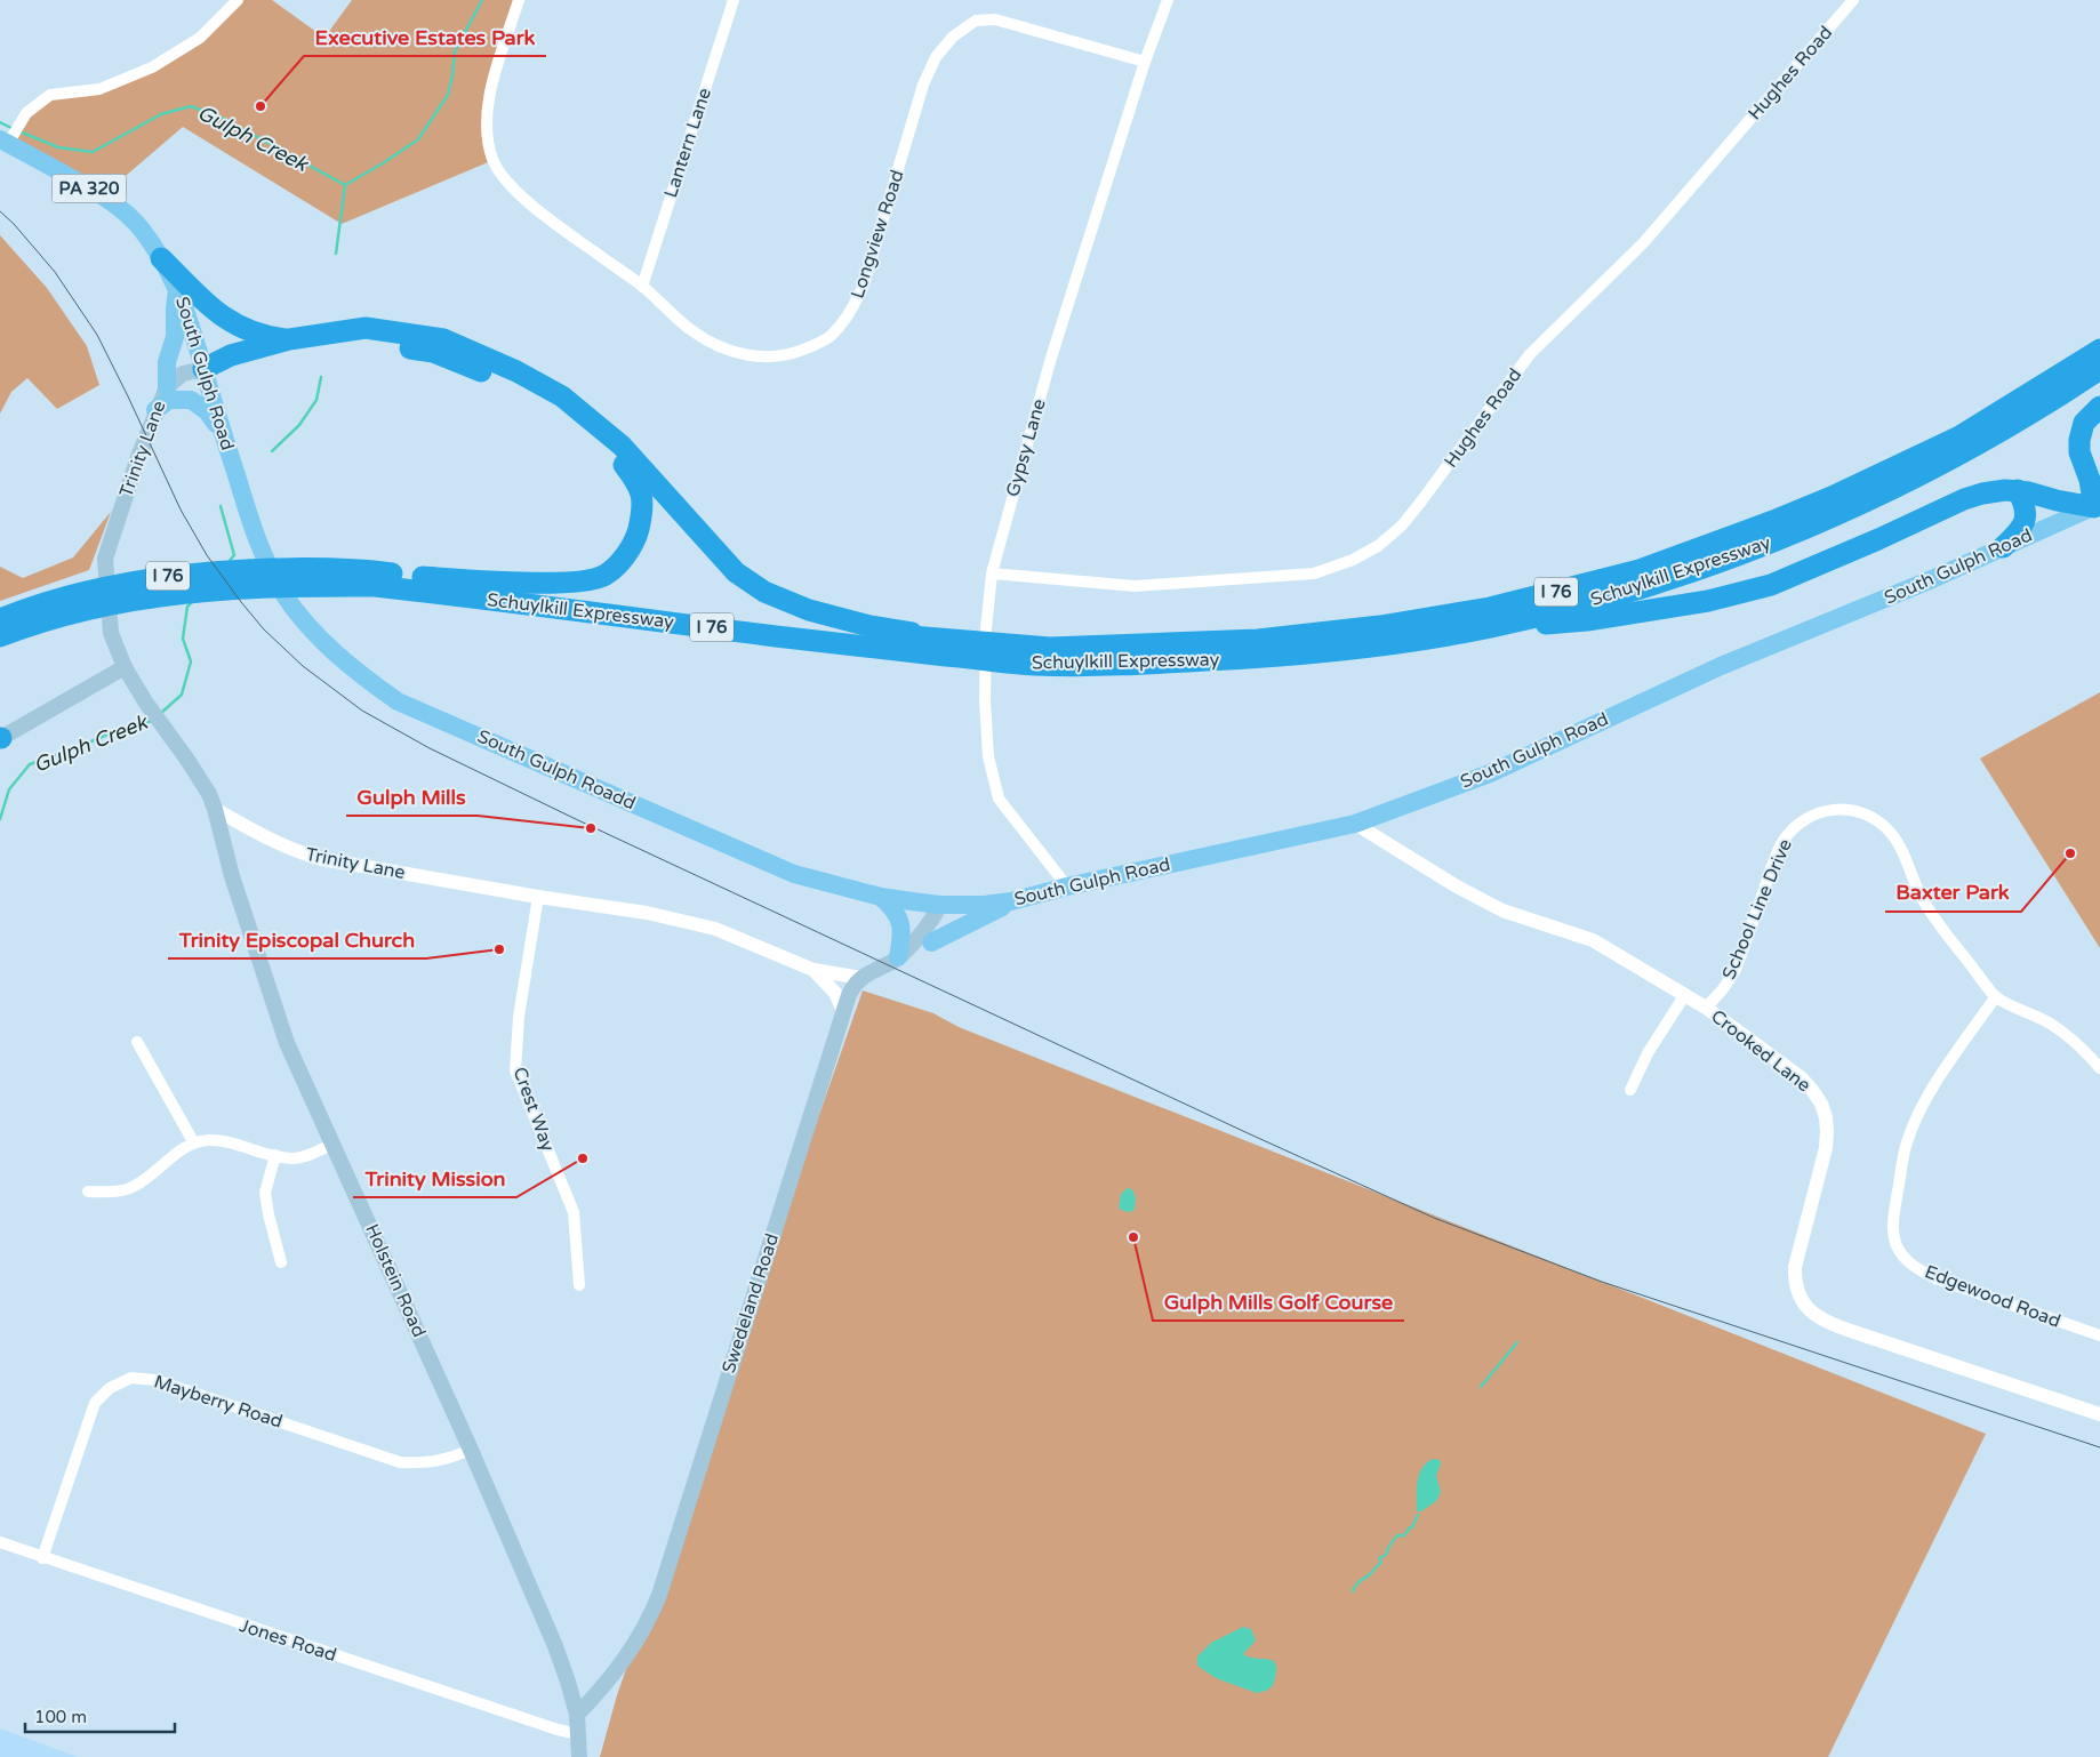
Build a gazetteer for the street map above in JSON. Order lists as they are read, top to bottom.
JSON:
{
  "streets": {
    "highway": ["Schuylkill Expressway", "I 76"],
    "main road": [
      "PA 320",
      "South Gulph Road",
      "Trinity Lane",
      "South Gulph Roadd",
      "Holstein Road",
      "Swedeland Road"
    ],
    "street": [
      "Hughes Road",
      "Lantern Lane",
      "Longview Road",
      "Gypsy Lane",
      "School Line Drive",
      "Crooked Lane",
      "Crest Way",
      "Edgewood Road",
      "Mayberry Road",
      "Jones Road"
    ]
  },
  "crossings": [
    ["Hughes Road", "Gypsy Lane"],
    ["Lantern Lane", "Longview Road"],
    ["Longview Road", "Gypsy Lane"],
    ["South Gulph Road", "Gypsy Lane"],
    ["South Gulph Road", "Trinity Lane"],
    ["South Gulph Road", "South Gulph Roadd"],
    ["South Gulph Road", "Crooked Lane"],
    ["Trinity Lane", "Crest Way"],
    ["Trinity Lane", "Holstein Road"],
    ["Trinity Lane", "Swedeland Road"],
    ["School Line Drive", "Crooked Lane"],
    ["School Line Drive", "Edgewood Road"],
    ["Holstein Road", "Swedeland Road"],
    ["Holstein Road", "Mayberry Road"],
    ["Mayberry Road", "Jones Road"]
  ],
  "water": ["Gulph Creek"],
  "places": [
    "Executive Estates Park",
    "Gulph Mills",
    "Baxter Park",
    "Trinity Episcopal Church",
    "Trinity Mission",
    "Gulph Mills Golf Course"
  ],
  "scale_bar": "100 m"
}
